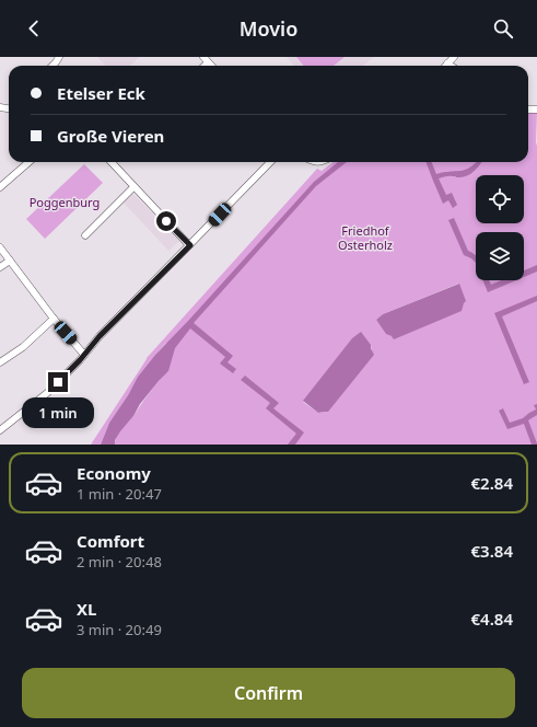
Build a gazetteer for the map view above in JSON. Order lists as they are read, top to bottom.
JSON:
{
  "parks": ["Poggenburg", "Friedhof Osterholz"],
  "page": {
    "header": "Movio",
    "banner": ["Etelser Eck", "Große Vieren"],
    "bubble": "1 min",
    "list": [
      {
        "name": "Economy",
        "note": "1 min · 20:47",
        "value": "€2.84"
      },
      {
        "name": "Comfort",
        "note": "2 min · 20:48",
        "value": "€3.84"
      },
      {
        "name": "XL",
        "note": "3 min · 20:49",
        "value": "€4.84"
      }
    ],
    "buttons": "Confirm"
  }
}
